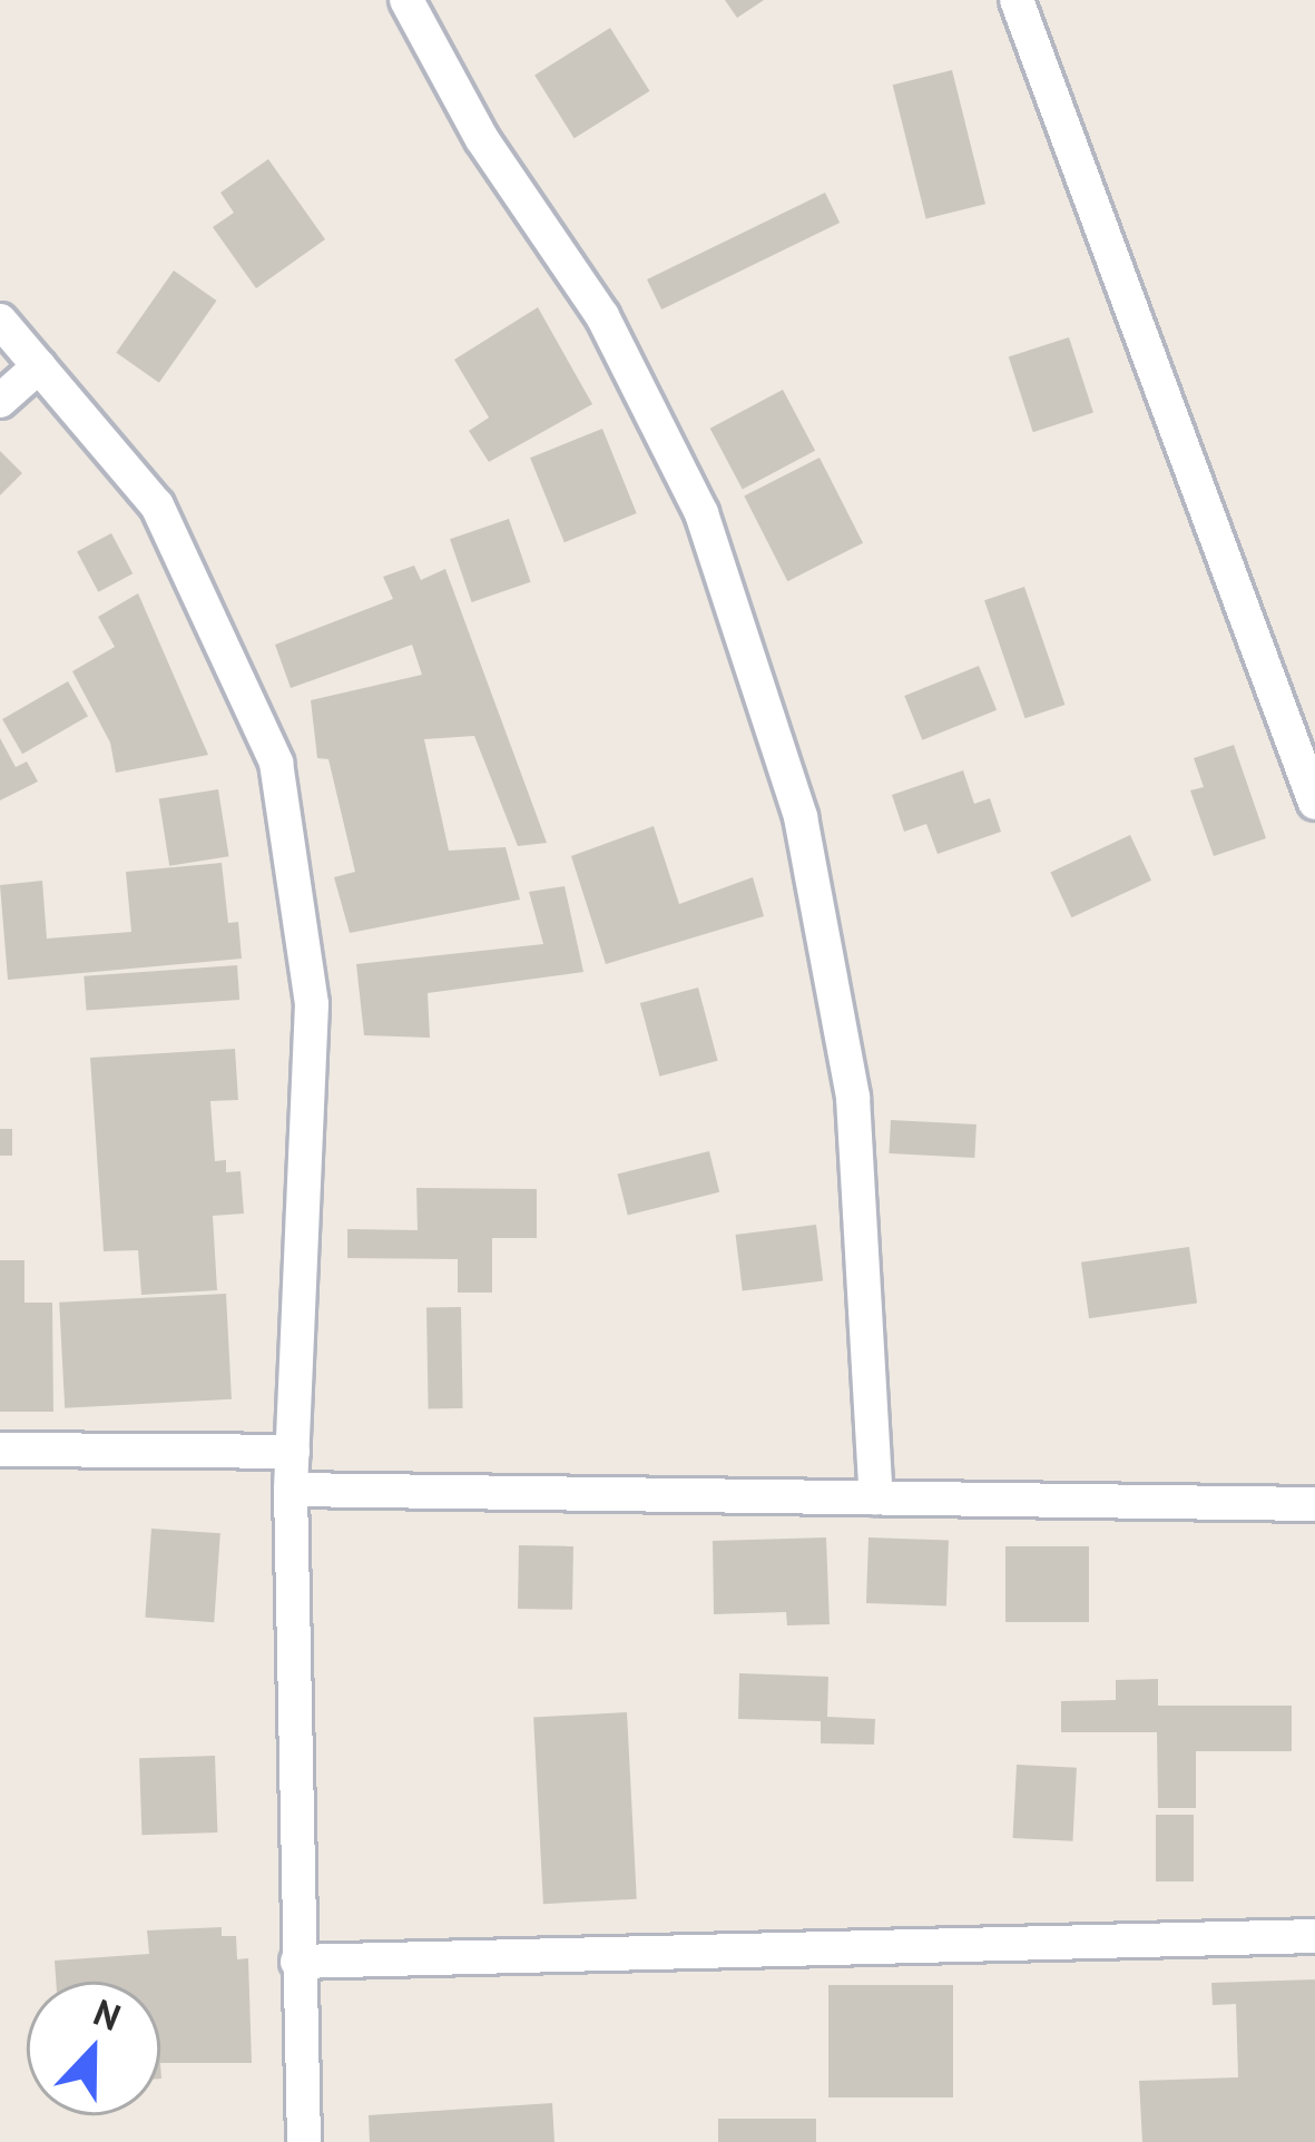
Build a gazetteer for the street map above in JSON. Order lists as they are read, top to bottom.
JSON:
{
  "north": "top"
}
